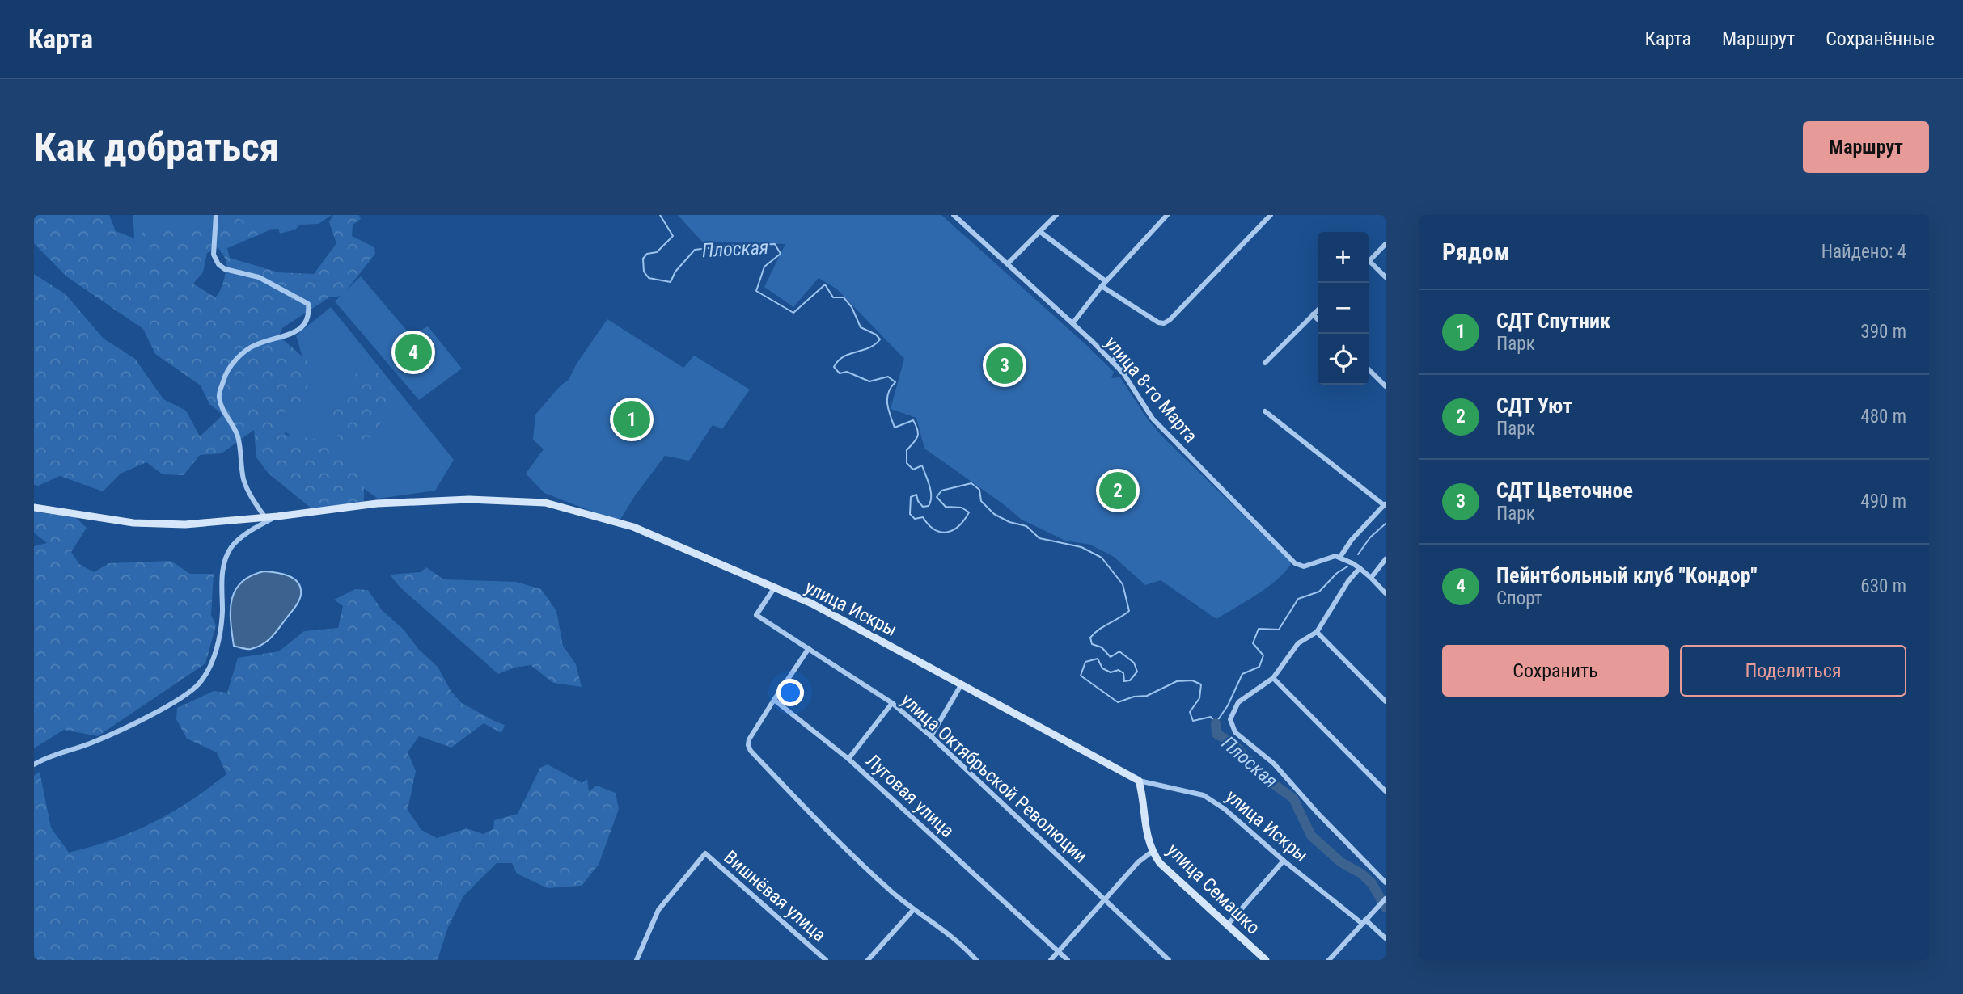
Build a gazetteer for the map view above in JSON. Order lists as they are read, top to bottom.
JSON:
{
  "streets": {
    "main road": ["улица Искры", "улица Семашко"],
    "street": [
      "улица 8-го Марта",
      "улица Октябрьской Революции",
      "Луговая улица",
      "Вишнёвая улица"
    ]
  },
  "crossings": [
    ["улица Искры", "улица Октябрьской Революции"],
    ["улица Искры", "улица Семашко"]
  ],
  "water": ["Плоская"],
  "page": {
    "header": "Карта",
    "nav": ["Карта", "Маршрут", "Сохранённые"],
    "buttons": [
      "Маршрут",
      ["Сохранить", "Поделиться"]
    ],
    "title": "Как добраться",
    "heading": ["Рядом", "Найдено: 4"],
    "map_buttons": ["+", "−"],
    "list": [
      {
        "mark": "1",
        "name": "СДТ Спутник",
        "note": "Парк",
        "value": "390 m"
      },
      {
        "mark": "2",
        "name": "СДТ Уют",
        "note": "Парк",
        "value": "480 m"
      },
      {
        "mark": "3",
        "name": "СДТ Цветочное",
        "note": "Парк",
        "value": "490 m"
      },
      {
        "mark": "4",
        "name": "Пейнтбольный клуб \"Кондор\"",
        "note": "Спорт",
        "value": "630 m"
      }
    ],
    "pins": [
      "4",
      "3",
      "1",
      "2"
    ]
  }
}
